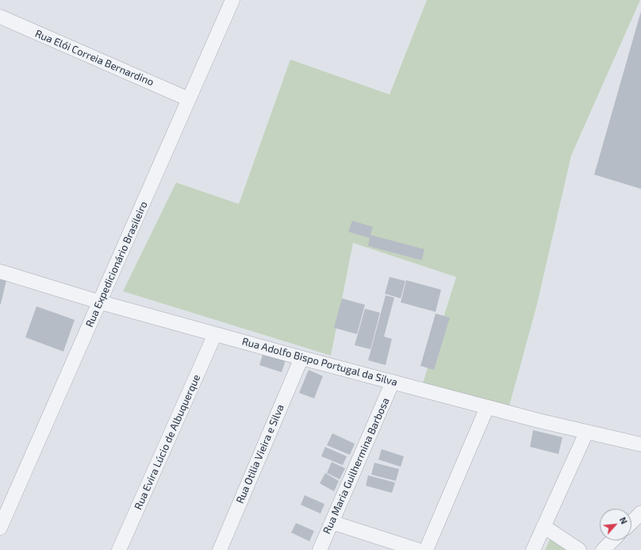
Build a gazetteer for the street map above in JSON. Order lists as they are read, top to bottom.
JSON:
{
  "streets": {
    "street": [
      "Rua Elói Correia Bernardino",
      "Rua Expedicionário Brasileiro",
      "Rua Adolfo Bispo Portugal da Silva",
      "Rua Evira Lúcio de Albuquerque",
      "Rua Otilia Vieira e Silva",
      "Rua Maria Guilhermina Barbosa"
    ]
  },
  "crossings": [
    ["Rua Elói Correia Bernardino", "Rua Expedicionário Brasileiro"],
    ["Rua Expedicionário Brasileiro", "Rua Adolfo Bispo Portugal da Silva"],
    ["Rua Adolfo Bispo Portugal da Silva", "Rua Evira Lúcio de Albuquerque"],
    ["Rua Adolfo Bispo Portugal da Silva", "Rua Otilia Vieira e Silva"],
    ["Rua Adolfo Bispo Portugal da Silva", "Rua Maria Guilhermina Barbosa"]
  ],
  "north": "top right"
}
